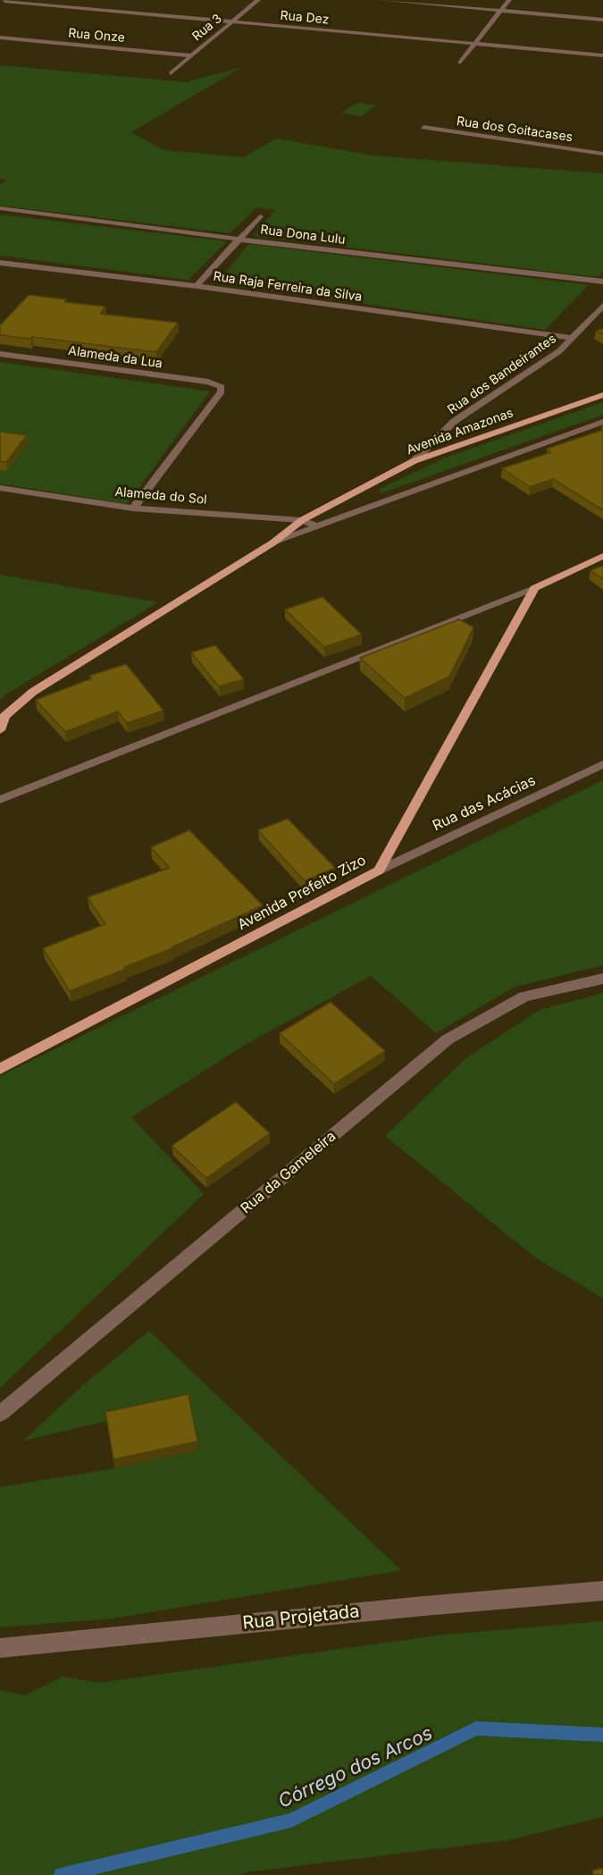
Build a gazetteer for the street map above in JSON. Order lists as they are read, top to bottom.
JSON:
{
  "streets": {
    "main road": ["Avenida Amazonas", "Avenida Prefeito Zizo"],
    "street": [
      "Rua Dez",
      "Rua 3",
      "Rua Onze",
      "Rua dos Goitacases",
      "Rua Dona Lulu",
      "Rua Raja Ferreira da Silva",
      "Alameda da Lua",
      "Rua dos Bandeirantes",
      "Alameda do Sol",
      "Rua das Acácias",
      "Rua da Gameleira",
      "Rua Projetada"
    ]
  },
  "crossings": [
    ["Rua Dez", "Rua 3"],
    ["Rua 3", "Rua Onze"],
    ["Rua Raja Ferreira da Silva", "Rua dos Bandeirantes"],
    ["Alameda da Lua", "Alameda do Sol"],
    ["Rua dos Bandeirantes", "Avenida Amazonas"],
    ["Avenida Amazonas", "Alameda do Sol"],
    ["Rua das Acácias", "Avenida Prefeito Zizo"]
  ],
  "water": ["Córrego dos Arcos"]
}
